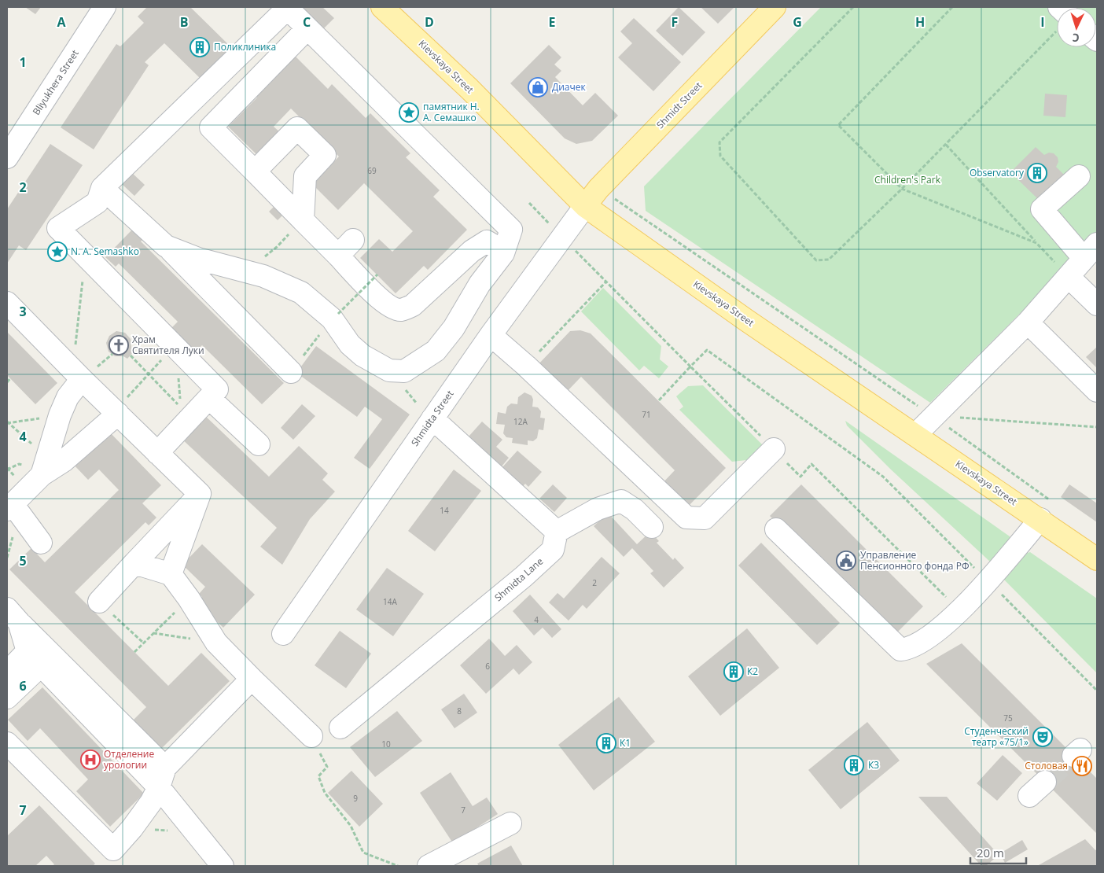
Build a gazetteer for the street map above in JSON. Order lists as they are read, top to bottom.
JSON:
{
  "streets": {
    "main road": ["Kievskaya Street", "Shmidt Street"],
    "street": ["Bliyukhera Street", "Shmidta Street", "Shmidta Lane"]
  },
  "crossings": [
    ["Kievskaya Street", "Shmidt Street"],
    ["Kievskaya Street", "Shmidta Street"],
    ["Shmidt Street", "Shmidta Street"]
  ],
  "parks": ["Children's Park"],
  "places": {
    "building": [
      "Поликлиника",
      "Observatory",
      "К2",
      "К1",
      "К3"
    ],
    "shop": ["Диачек"],
    "place": ["памятник Н. А. Семашко", "N. A. Semashko"],
    "church": ["Храм Святителя Луки"],
    "public building": ["Управление Пенсионного фонда РФ"],
    "theatre": ["Студенческий театр «75/1»"],
    "hospital": ["Отделение урологии"],
    "restaurant": ["Столовая"]
  },
  "house_numbers": [
    "69",
    "71",
    "12А",
    "14",
    "2",
    "14А",
    "4",
    "6",
    "8",
    "75",
    "10",
    "9",
    "7"
  ],
  "scale_bar": "20 m",
  "north": "bottom",
  "grid": {
    "columns": [
      "A",
      "B",
      "C",
      "D",
      "E",
      "F",
      "G",
      "H",
      "I"
    ],
    "rows": [
      "1",
      "2",
      "3",
      "4",
      "5",
      "6",
      "7"
    ]
  }
}
